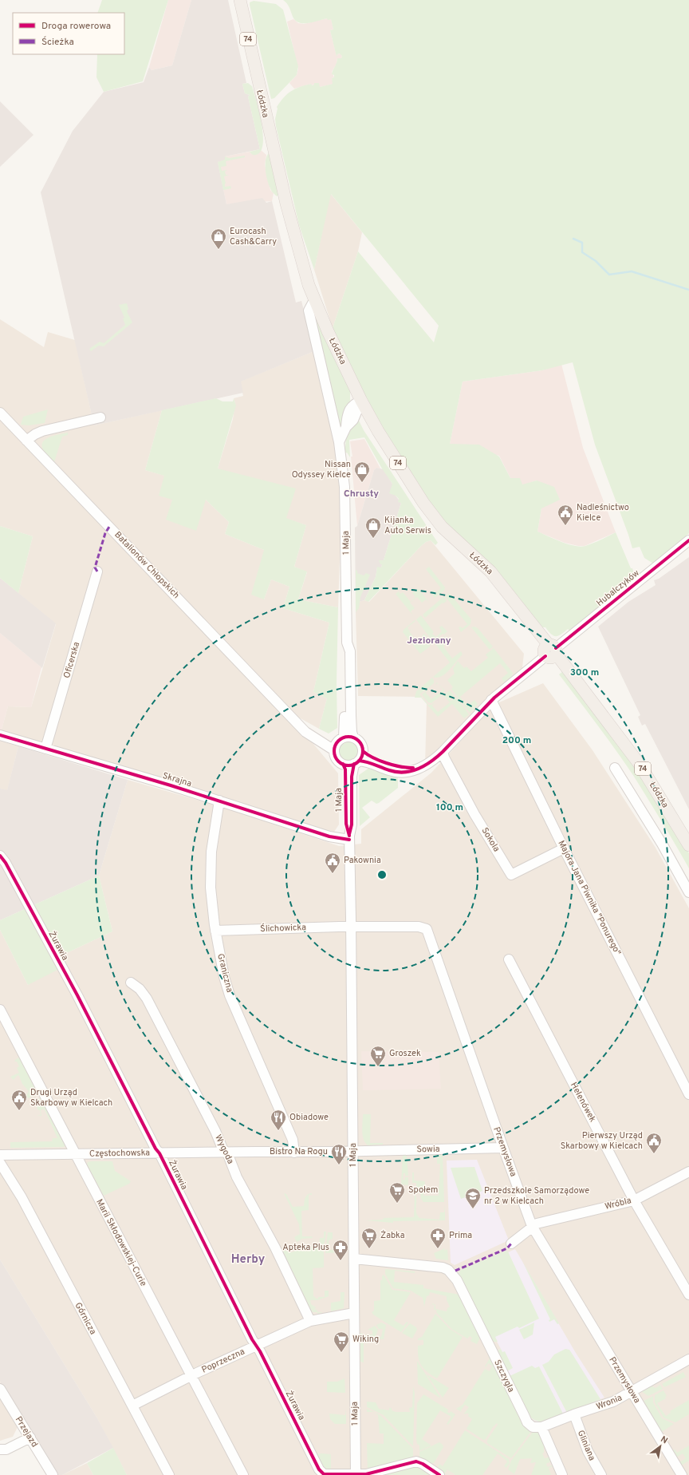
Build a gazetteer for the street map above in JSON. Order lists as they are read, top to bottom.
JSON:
{
  "streets": {
    "main road": ["74", "Łódzka"],
    "street": [
      "1 Maja",
      "Batalionów Chłopskich",
      "Hubalczyków",
      "Oficerska",
      "Skrajna",
      "Sokola",
      "Majora Jana Piwnika \"Ponurego\"",
      "Ślichowicka",
      "Żurawia",
      "Graniczna",
      "Helenówek",
      "Wygoda",
      "Sowia",
      "Przemysłowa",
      "Częstochowska",
      "Wróbla",
      "Marii Skłodowskiej-Curie",
      "Górnicza",
      "Poprzeczna",
      "Szczygla",
      "Wronia",
      "Przejazd",
      "Gliniana"
    ]
  },
  "crossings": [
    ["Łódzka", "1 Maja"],
    ["Łódzka", "Hubalczyków"],
    ["1 Maja", "Batalionów Chłopskich"],
    ["1 Maja", "Hubalczyków"],
    ["1 Maja", "Skrajna"],
    ["1 Maja", "Ślichowicka"],
    ["1 Maja", "Żurawia"],
    ["1 Maja", "Sowia"],
    ["1 Maja", "Przemysłowa"],
    ["1 Maja", "Częstochowska"],
    ["1 Maja", "Poprzeczna"],
    ["1 Maja", "Szczygla"],
    ["Batalionów Chłopskich", "Hubalczyków"],
    ["Hubalczyków", "Sokola"],
    ["Hubalczyków", "Majora Jana Piwnika \"Ponurego\""],
    ["Oficerska", "Skrajna"],
    ["Skrajna", "Graniczna"],
    ["Sokola", "Majora Jana Piwnika \"Ponurego\""],
    ["Ślichowicka", "Graniczna"],
    ["Ślichowicka", "Przemysłowa"],
    ["Żurawia", "Częstochowska"],
    ["Żurawia", "Poprzeczna"],
    ["Graniczna", "Częstochowska"],
    ["Helenówek", "Wróbla"],
    ["Wygoda", "Częstochowska"],
    ["Wygoda", "Poprzeczna"],
    ["Sowia", "Przemysłowa"],
    ["Sowia", "Częstochowska"],
    ["Przemysłowa", "Wróbla"],
    ["Przemysłowa", "Wronia"],
    ["Częstochowska", "Marii Skłodowskiej-Curie"],
    ["Marii Skłodowskiej-Curie", "Poprzeczna"],
    ["Górnicza", "Poprzeczna"],
    ["Szczygla", "Wronia"],
    ["Wronia", "Gliniana"]
  ],
  "districts": ["Chrusty", "Jeziorany", "Herby"],
  "places": {
    "shop": ["Eurocash Cash&Carry", "Nissan Odyssey Kielce", "Kijanka Auto Serwis"],
    "public building": [
      "Nadleśnictwo Kielce",
      "Pakownia",
      "Drugi Urząd Skarbowy w Kielcach",
      "Pierwszy Urząd Skarbowy w Kielcach"
    ],
    "supermarket": [
      "Groszek",
      "Społem",
      "Żabka",
      "Wiking"
    ],
    "restaurant": ["Obiadowe", "Bistro Na Rogu"],
    "school or university": ["Przedszkole Samorządowe nr 2 w Kielcach"],
    "pharmacy": ["Prima", "Apteka Plus"]
  },
  "legend": ["Droga rowerowa", "Ścieżka"],
  "north": "top right",
  "rings": ["300 m", "200 m", "100 m"]
}
